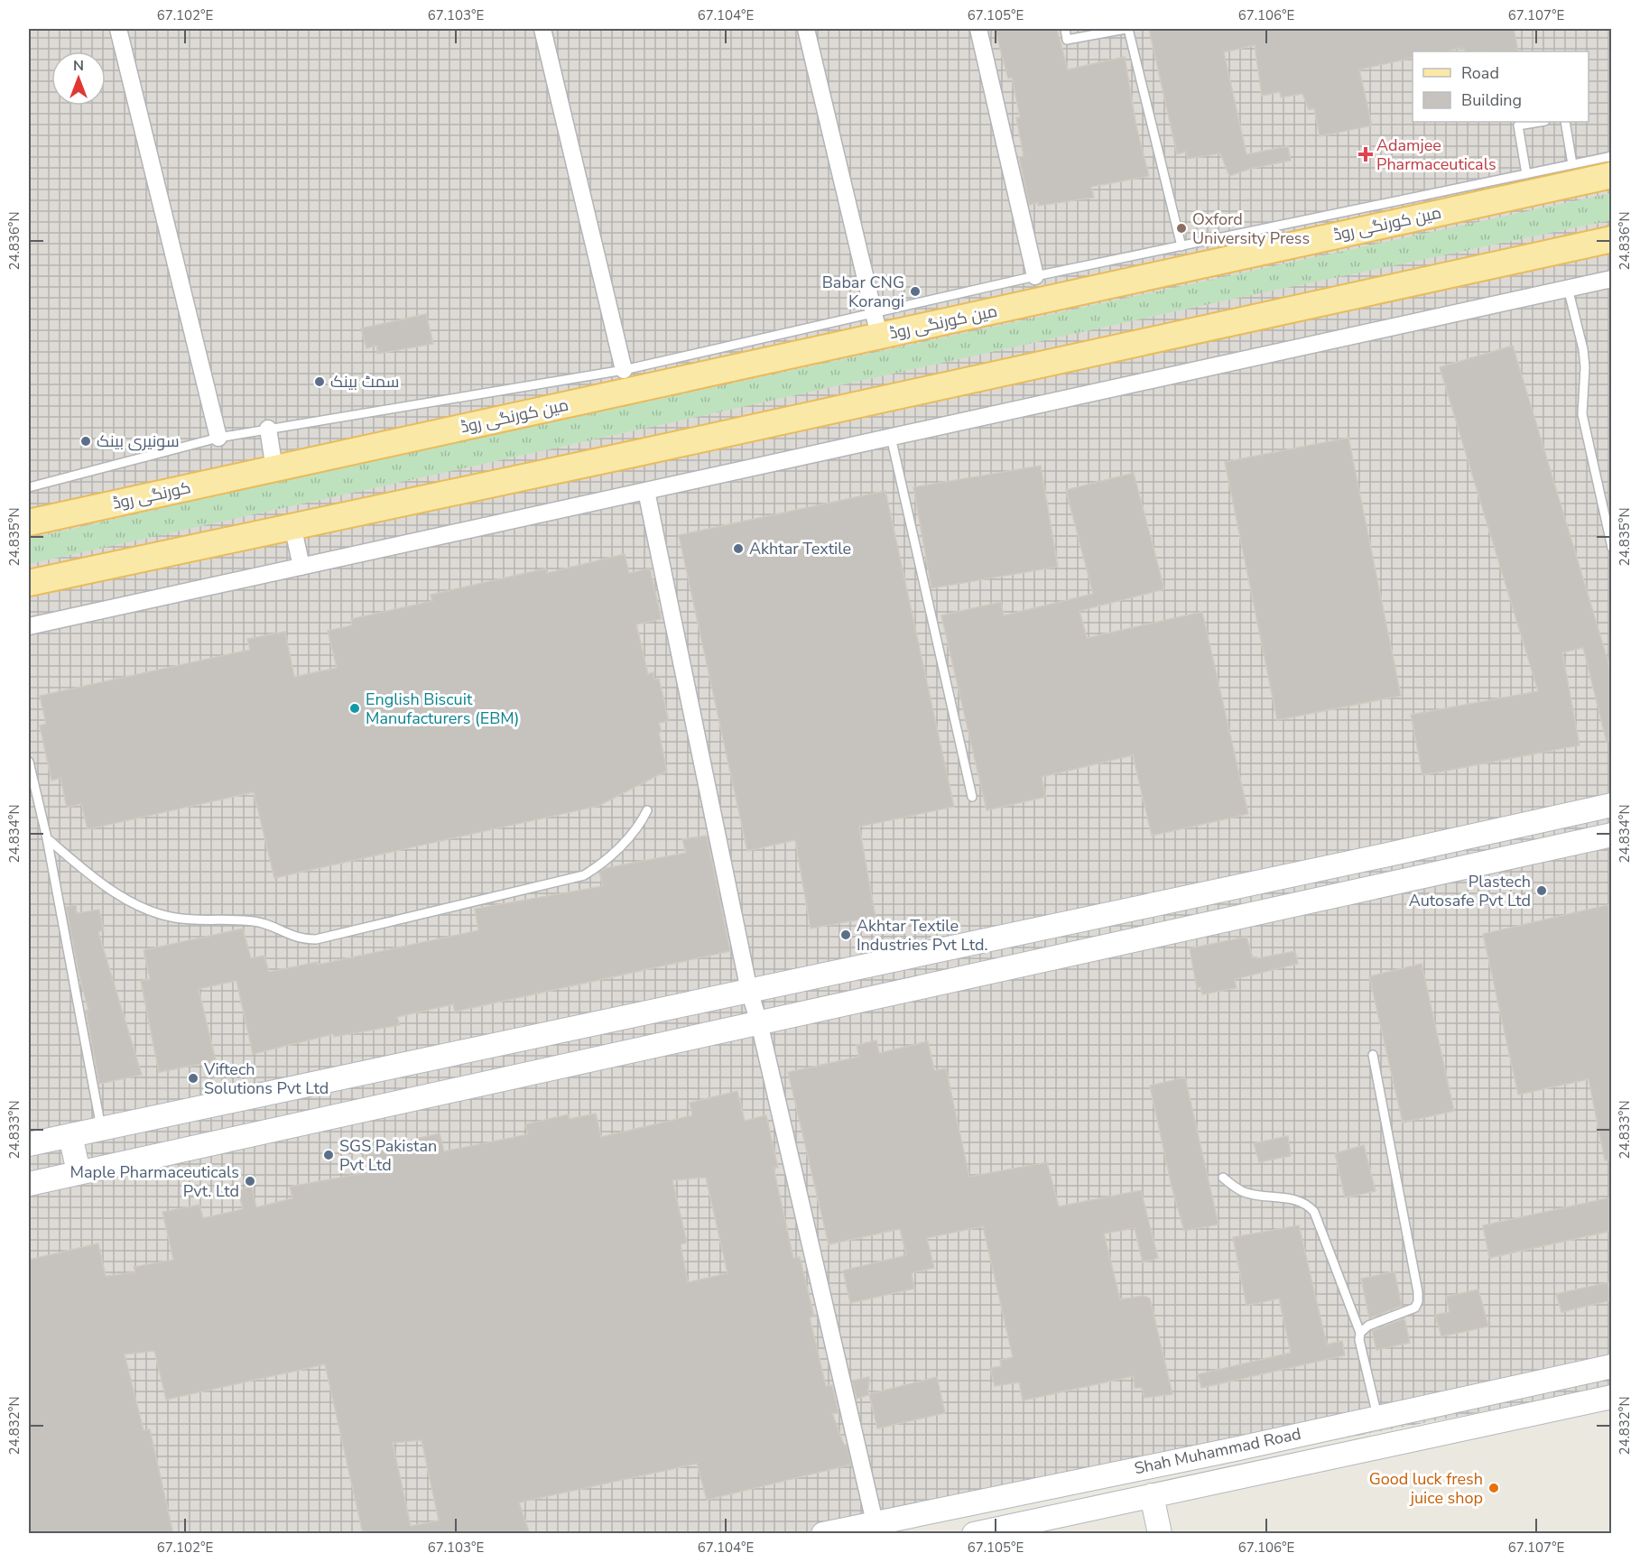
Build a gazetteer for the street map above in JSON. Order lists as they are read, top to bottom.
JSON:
{
  "streets": {
    "main road": ["مین کورنگی روڈ", "کورنگی روڈ"],
    "street": ["Shah Muhammad Road"]
  },
  "crossings": [
    ["مین کورنگی روڈ", "کورنگی روڈ"]
  ],
  "places": {
    "health": ["Adamjee Pharmaceuticals"],
    "other": [
      "Oxford University Press",
      "Babar CNG Korangi",
      "سمٹ بینک",
      "سونیری بینک",
      "Akhtar Textile",
      "English Biscuit Manufacturers (EBM)",
      "Plastech Autosafe Pvt Ltd",
      "Akhtar Textile Industries Pvt Ltd.",
      "Viftech Solutions Pvt Ltd",
      "SGS Pakistan Pvt Ltd",
      "Maple Pharmaceuticals Pvt. Ltd",
      "Good luck fresh juice shop"
    ]
  },
  "legend": ["Road", "Building"],
  "north": "top",
  "coordinates": [
    "67.102°E",
    "67.103°E",
    "67.104°E",
    "67.105°E",
    "67.106°E",
    "67.107°E",
    "24.836°N",
    "24.835°N",
    "24.834°N",
    "24.833°N",
    "24.832°N"
  ]
}
